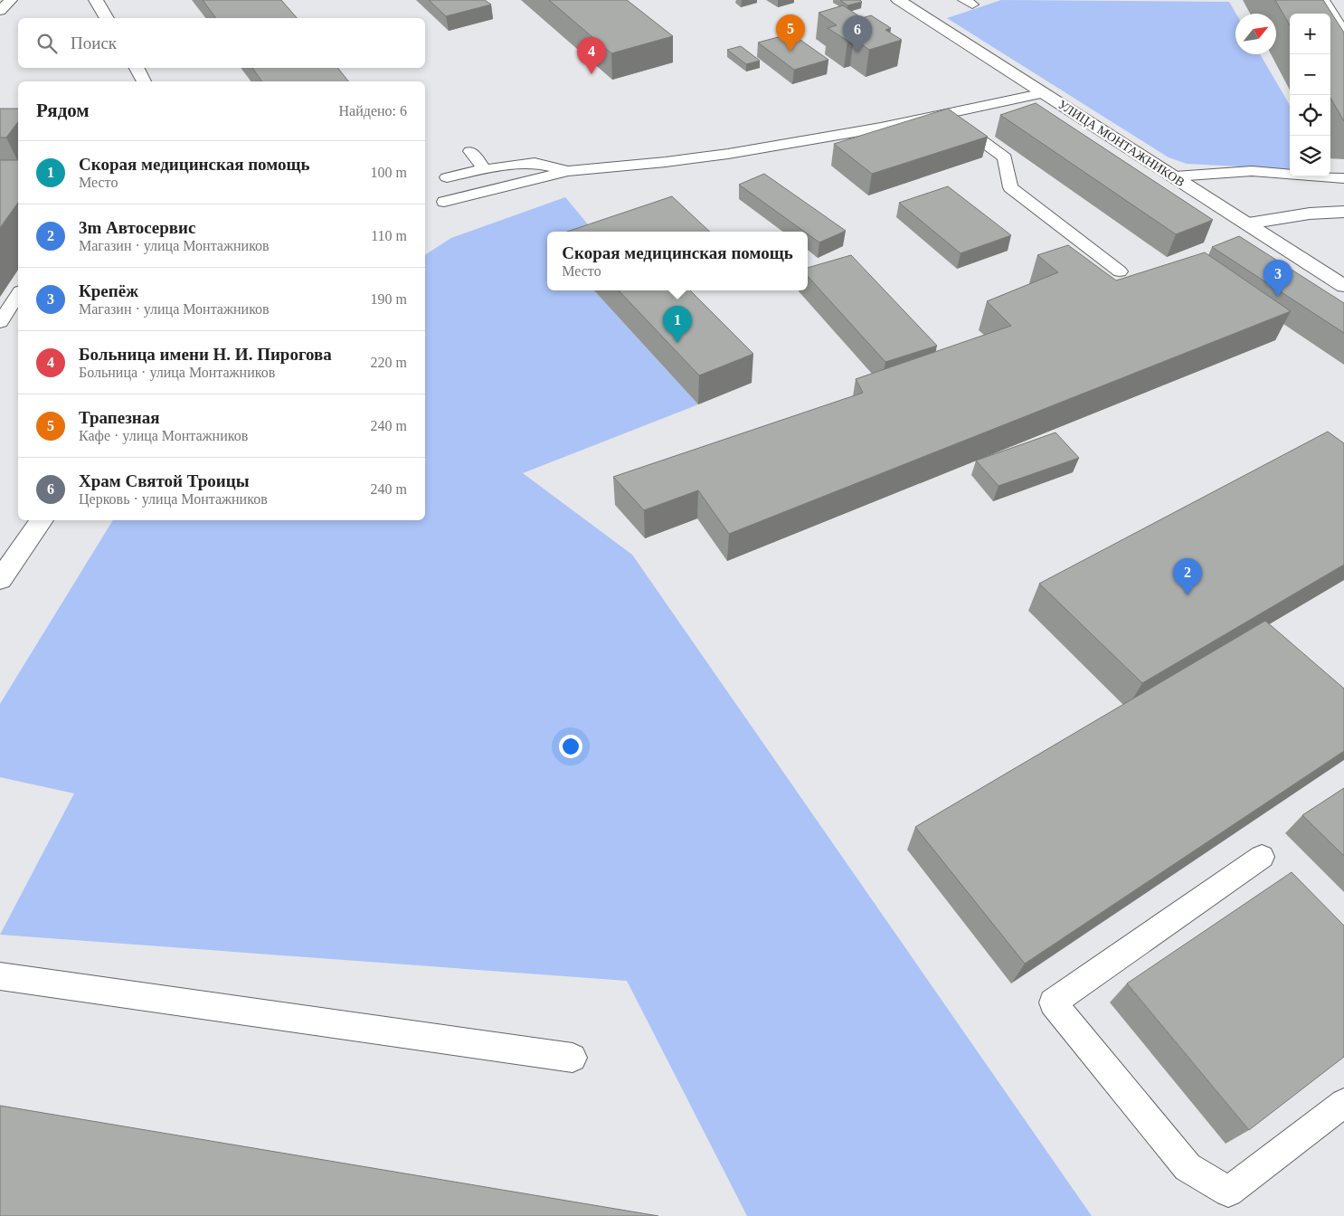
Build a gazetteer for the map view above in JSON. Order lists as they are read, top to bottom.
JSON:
{
  "streets": {
    "main road": ["УЛИЦА МОНТАЖНИКОВ"]
  },
  "north": "top right",
  "page": {
    "map_buttons": ["+", "−"],
    "pins": [
      "5",
      "6",
      "4",
      "3",
      "1",
      "2"
    ],
    "search": "Поиск",
    "heading": ["Рядом", "Найдено: 6"],
    "list": [
      {
        "mark": "1",
        "name": "Скорая медицинская помощь",
        "note": "Место",
        "value": "100 m"
      },
      {
        "mark": "2",
        "name": "3m Автосервис",
        "note": "Магазин · улица Монтажников",
        "value": "110 m"
      },
      {
        "mark": "3",
        "name": "Крепёж",
        "note": "Магазин · улица Монтажников",
        "value": "190 m"
      },
      {
        "mark": "4",
        "name": "Больница имени Н. И. Пирогова",
        "note": "Больница · улица Монтажников",
        "value": "220 m"
      },
      {
        "mark": "5",
        "name": "Трапезная",
        "note": "Кафе · улица Монтажников",
        "value": "240 m"
      },
      {
        "mark": "6",
        "name": "Храм Святой Троицы",
        "note": "Церковь · улица Монтажников",
        "value": "240 m"
      }
    ],
    "popup": ["Скорая медицинская помощь", "Место"]
  }
}
